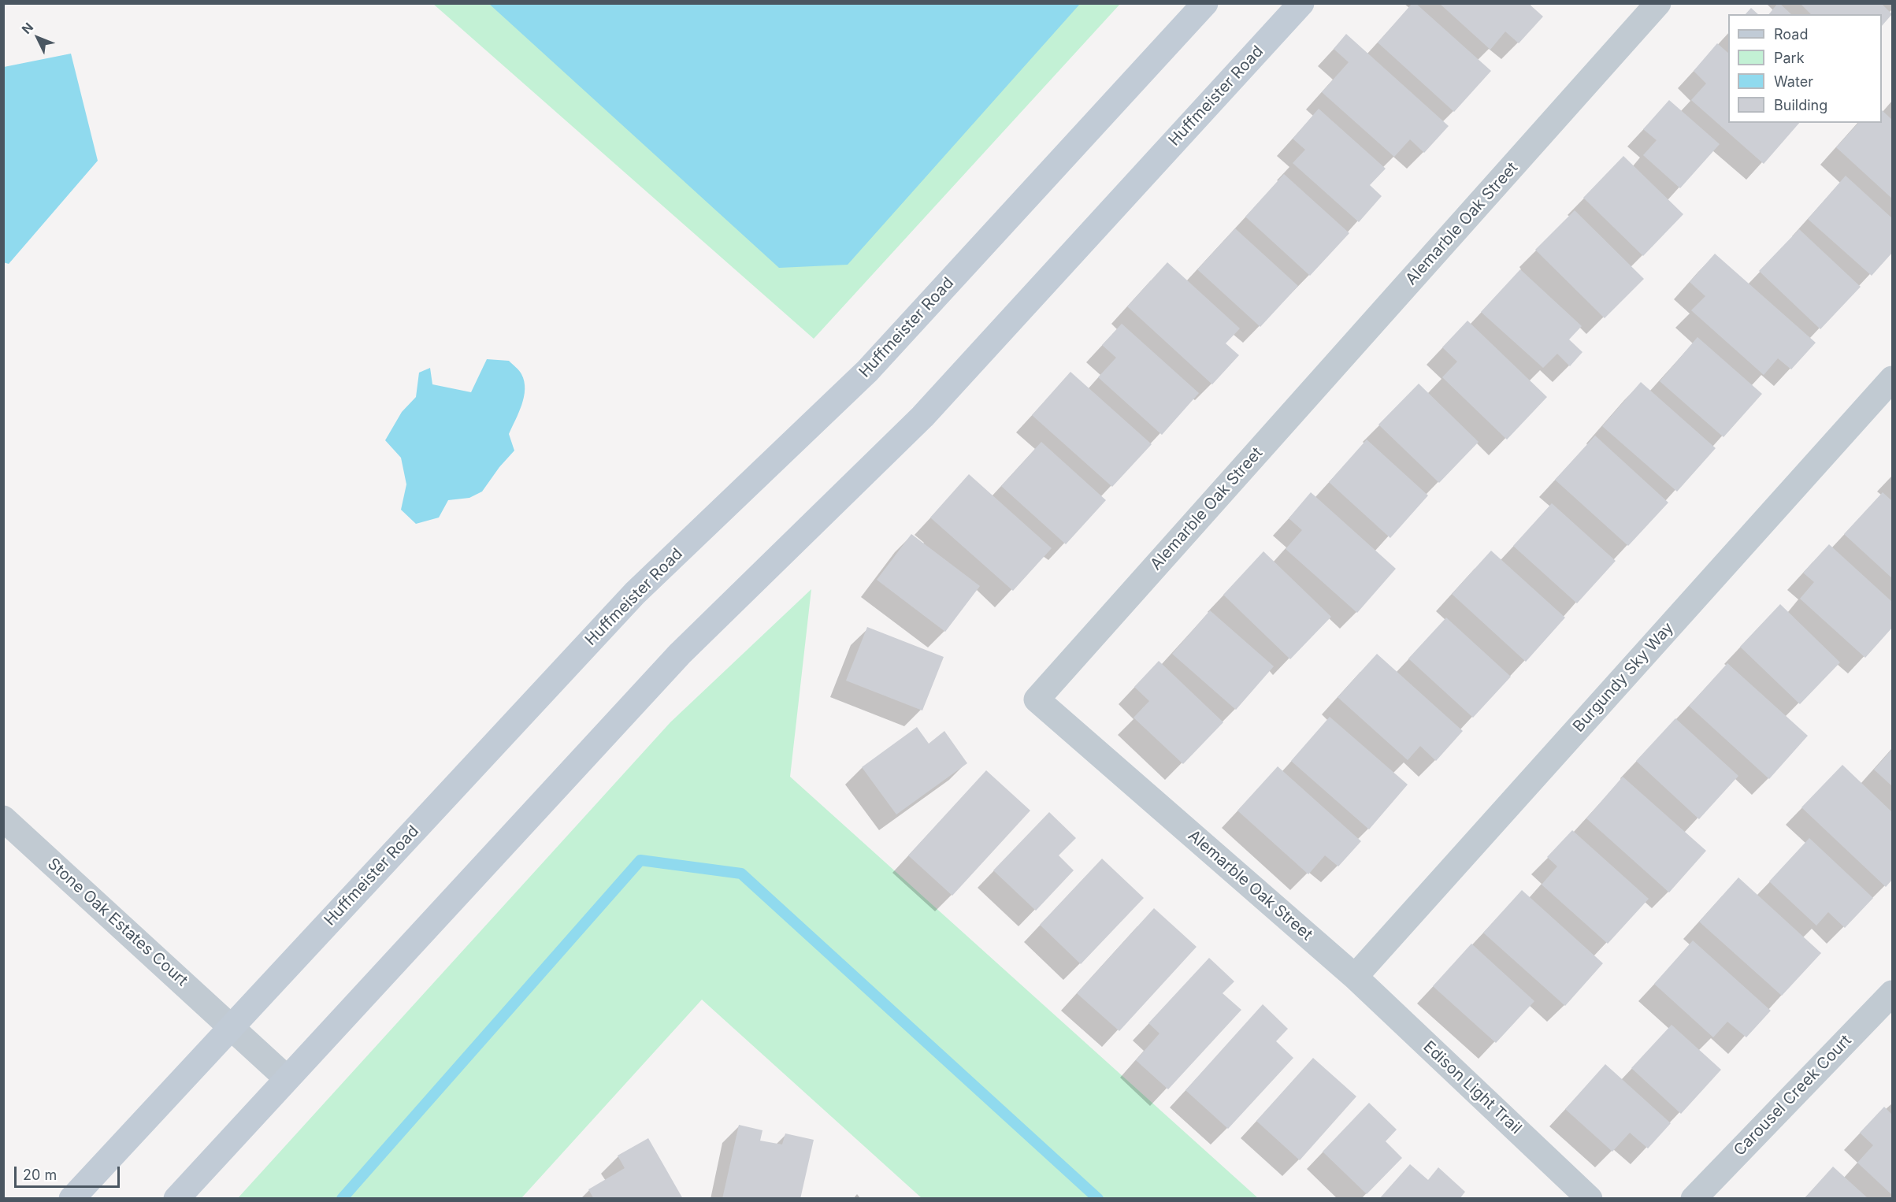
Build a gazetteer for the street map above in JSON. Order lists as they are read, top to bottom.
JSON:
{
  "streets": {
    "main road": ["Huffmeister Road"],
    "street": [
      "Alemarble Oak Street",
      "Burgundy Sky Way",
      "Stone Oak Estates Court",
      "Edison Light Trail",
      "Carousel Creek Court"
    ]
  },
  "crossings": [
    ["Huffmeister Road", "Stone Oak Estates Court"],
    ["Alemarble Oak Street", "Burgundy Sky Way"],
    ["Alemarble Oak Street", "Edison Light Trail"],
    ["Burgundy Sky Way", "Edison Light Trail"]
  ],
  "legend": [
    "Road",
    "Park",
    "Water",
    "Building"
  ],
  "scale_bar": "20 m",
  "north": "top left"
}
